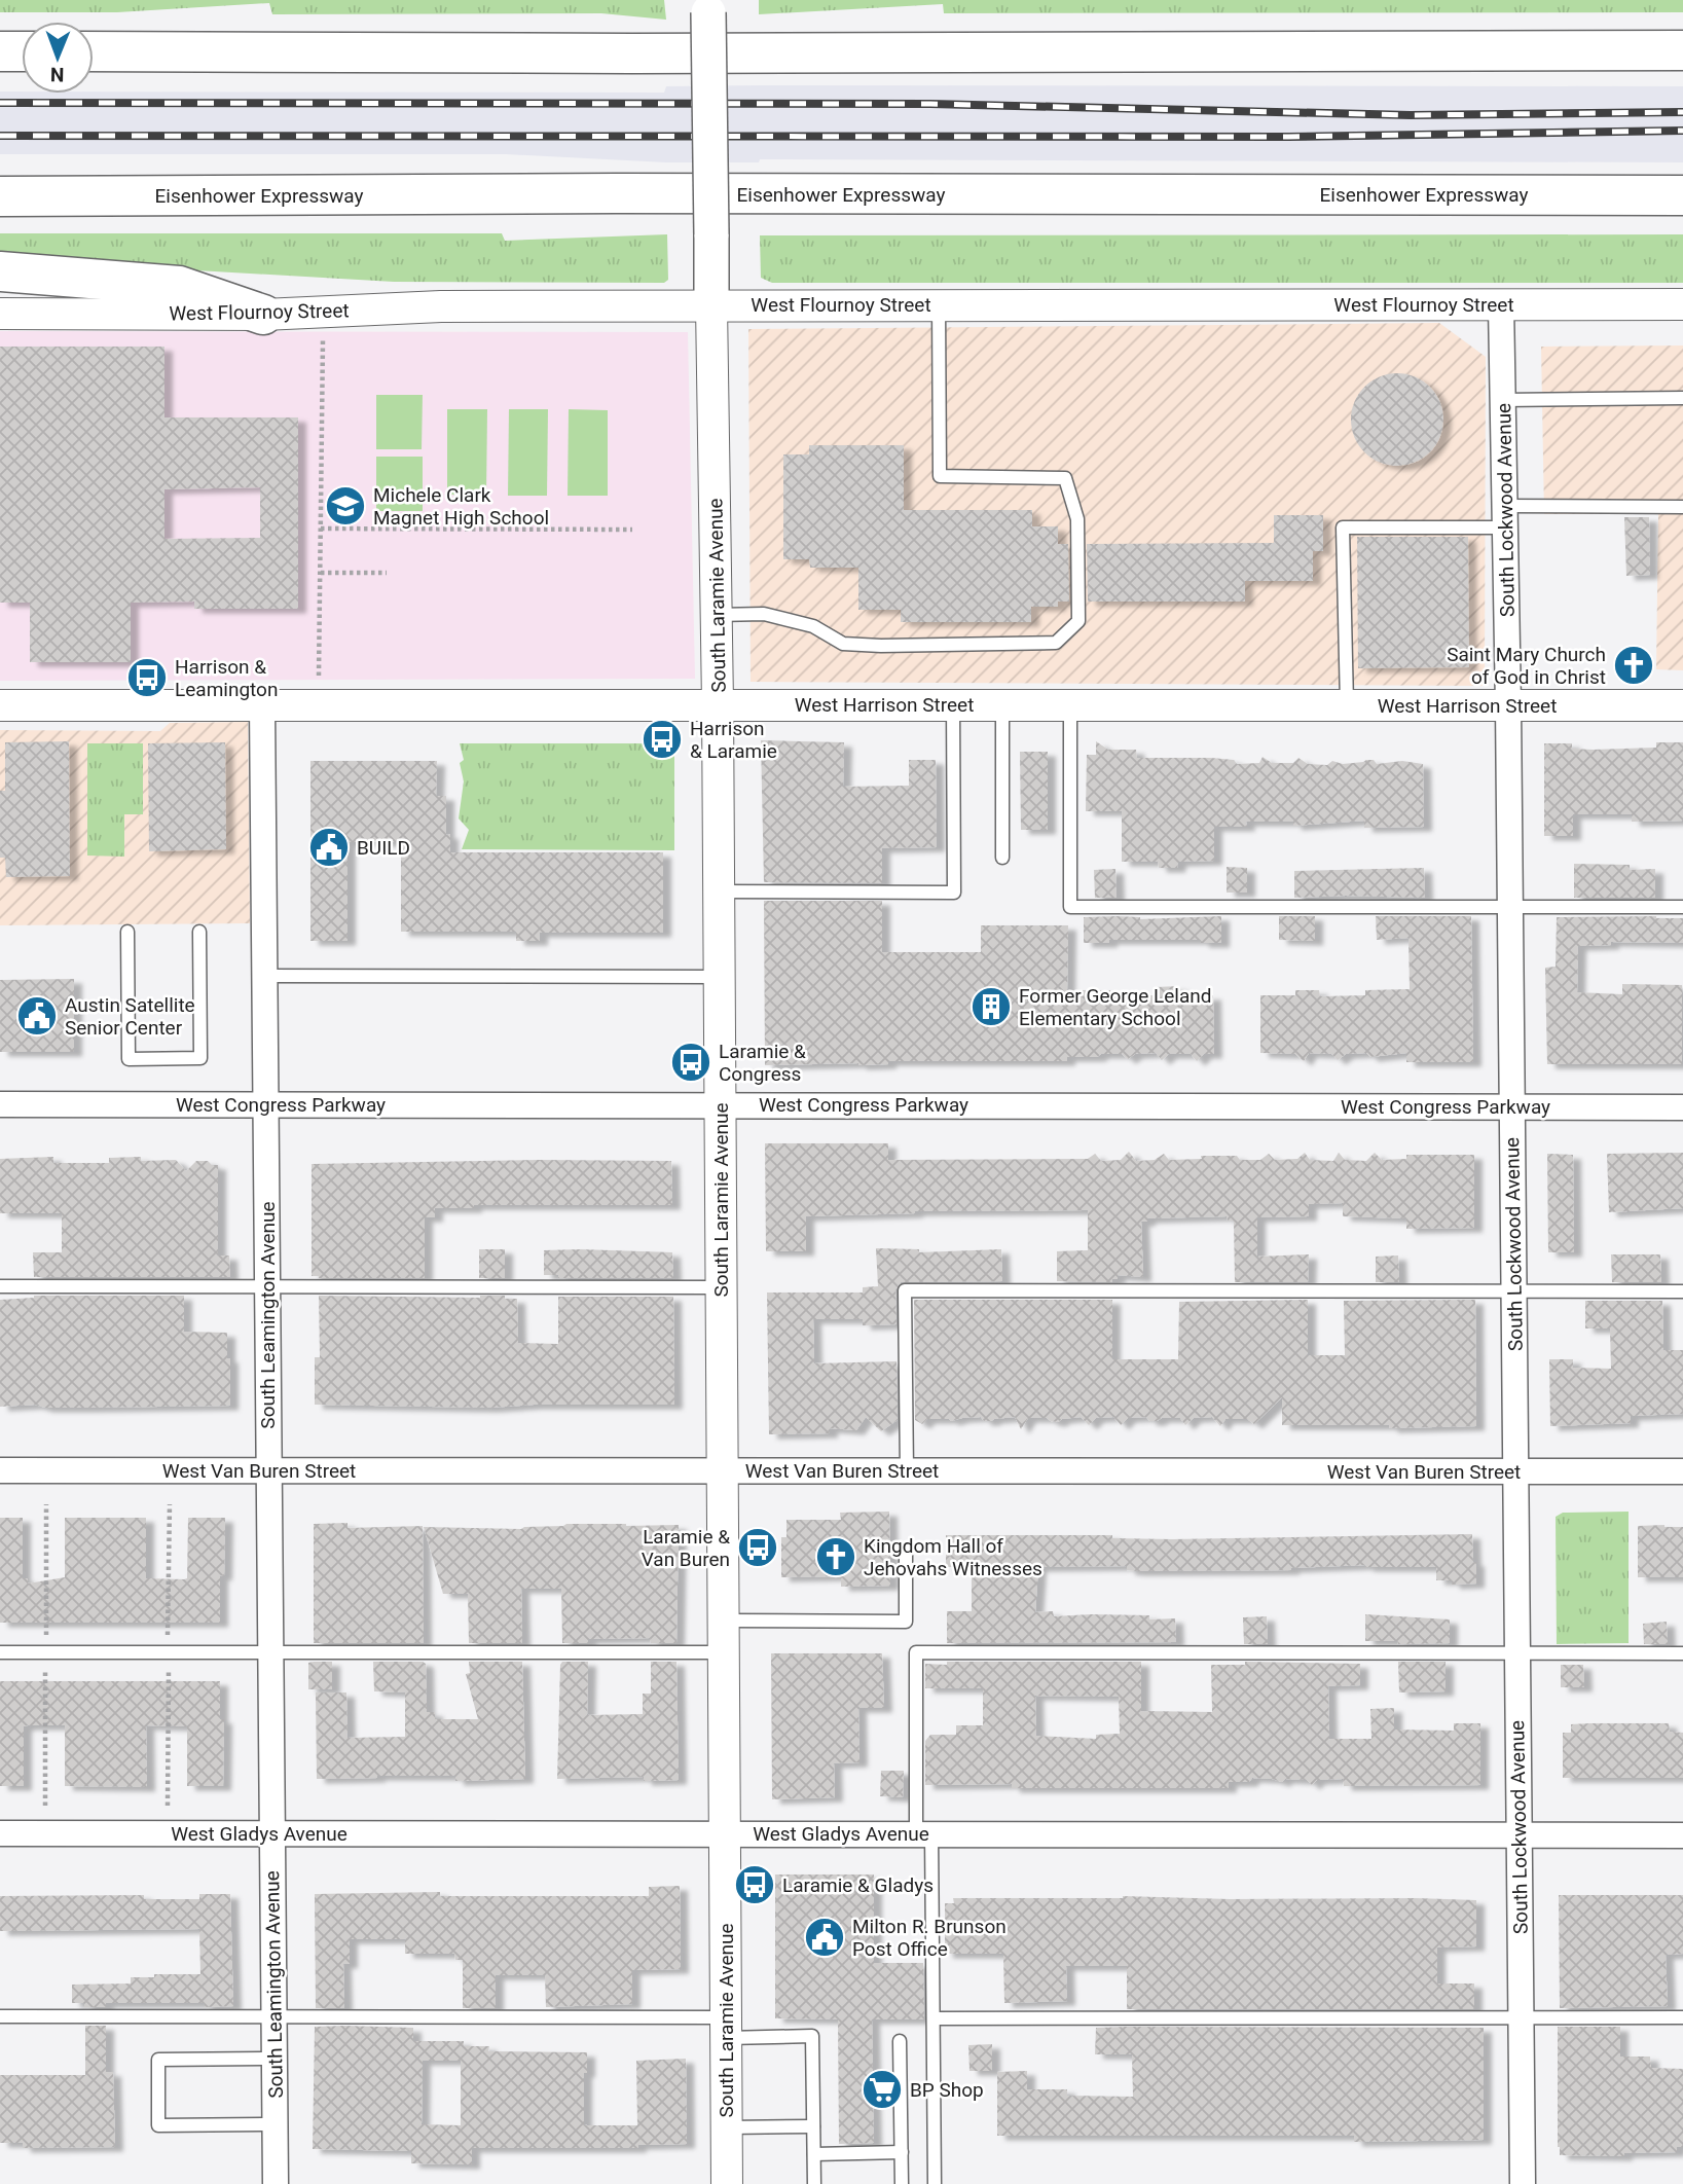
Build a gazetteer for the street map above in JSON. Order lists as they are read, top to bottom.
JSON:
{
  "streets": {
    "highway": ["Eisenhower Expressway"],
    "main road": ["South Laramie Avenue"],
    "street": [
      "West Flournoy Street",
      "South Lockwood Avenue",
      "West Harrison Street",
      "West Congress Parkway",
      "South Leamington Avenue",
      "West Van Buren Street",
      "West Gladys Avenue"
    ]
  },
  "crossings": [
    ["West Flournoy Street", "South Lockwood Avenue"],
    ["West Flournoy Street", "South Laramie Avenue"],
    ["South Lockwood Avenue", "West Harrison Street"],
    ["South Lockwood Avenue", "West Congress Parkway"],
    ["South Lockwood Avenue", "West Van Buren Street"],
    ["South Lockwood Avenue", "West Gladys Avenue"],
    ["South Laramie Avenue", "West Harrison Street"],
    ["South Laramie Avenue", "West Congress Parkway"],
    ["South Laramie Avenue", "West Van Buren Street"],
    ["South Laramie Avenue", "West Gladys Avenue"],
    ["West Harrison Street", "South Leamington Avenue"],
    ["West Congress Parkway", "South Leamington Avenue"],
    ["South Leamington Avenue", "West Van Buren Street"],
    ["South Leamington Avenue", "West Gladys Avenue"]
  ],
  "places": {
    "school or university": ["Michele Clark Magnet High School"],
    "church": ["Saint Mary Church of God in Christ", "Kingdom Hall of Jehovahs Witnesses"],
    "bus stop": [
      "Harrison & Leamington",
      "Harrison & Laramie",
      "Laramie & Congress",
      "Laramie & Van Buren",
      "Laramie & Gladys"
    ],
    "public building": ["BUILD", "Austin Satellite Senior Center", "Milton R. Brunson Post Office"],
    "building": ["Former George Leland Elementary School"],
    "supermarket": ["BP Shop"]
  },
  "north": "bottom"
}
